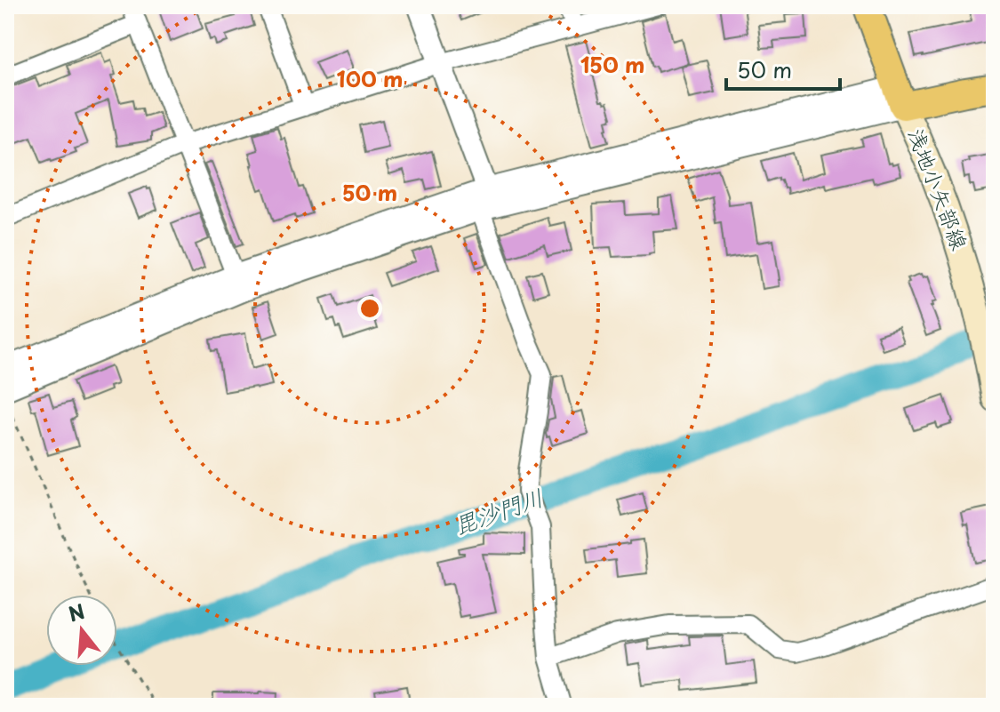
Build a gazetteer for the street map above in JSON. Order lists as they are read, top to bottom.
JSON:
{
  "streets": {
    "main road": ["浅地小矢部線"]
  },
  "water": ["毘沙門川"],
  "scale_bar": "50 m",
  "north": "top",
  "rings": ["150 m", "100 m", "50 m"]
}
